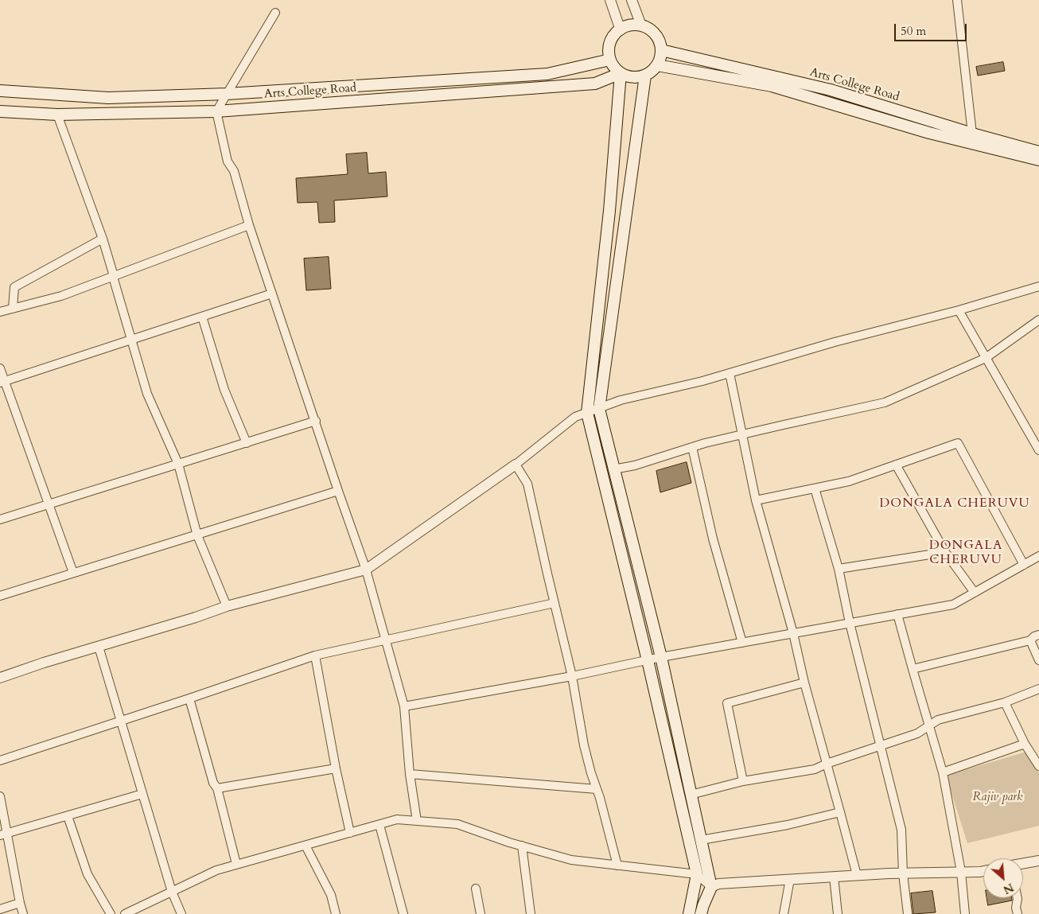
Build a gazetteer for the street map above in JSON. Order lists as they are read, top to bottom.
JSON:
{
  "streets": {
    "main road": ["Arts College Road"]
  },
  "districts": ["DONGALA CHERUVU", "DONGALA CHERUVU"],
  "parks": ["Rajiv park"],
  "scale_bar": "50 m",
  "north": "bottom right"
}
